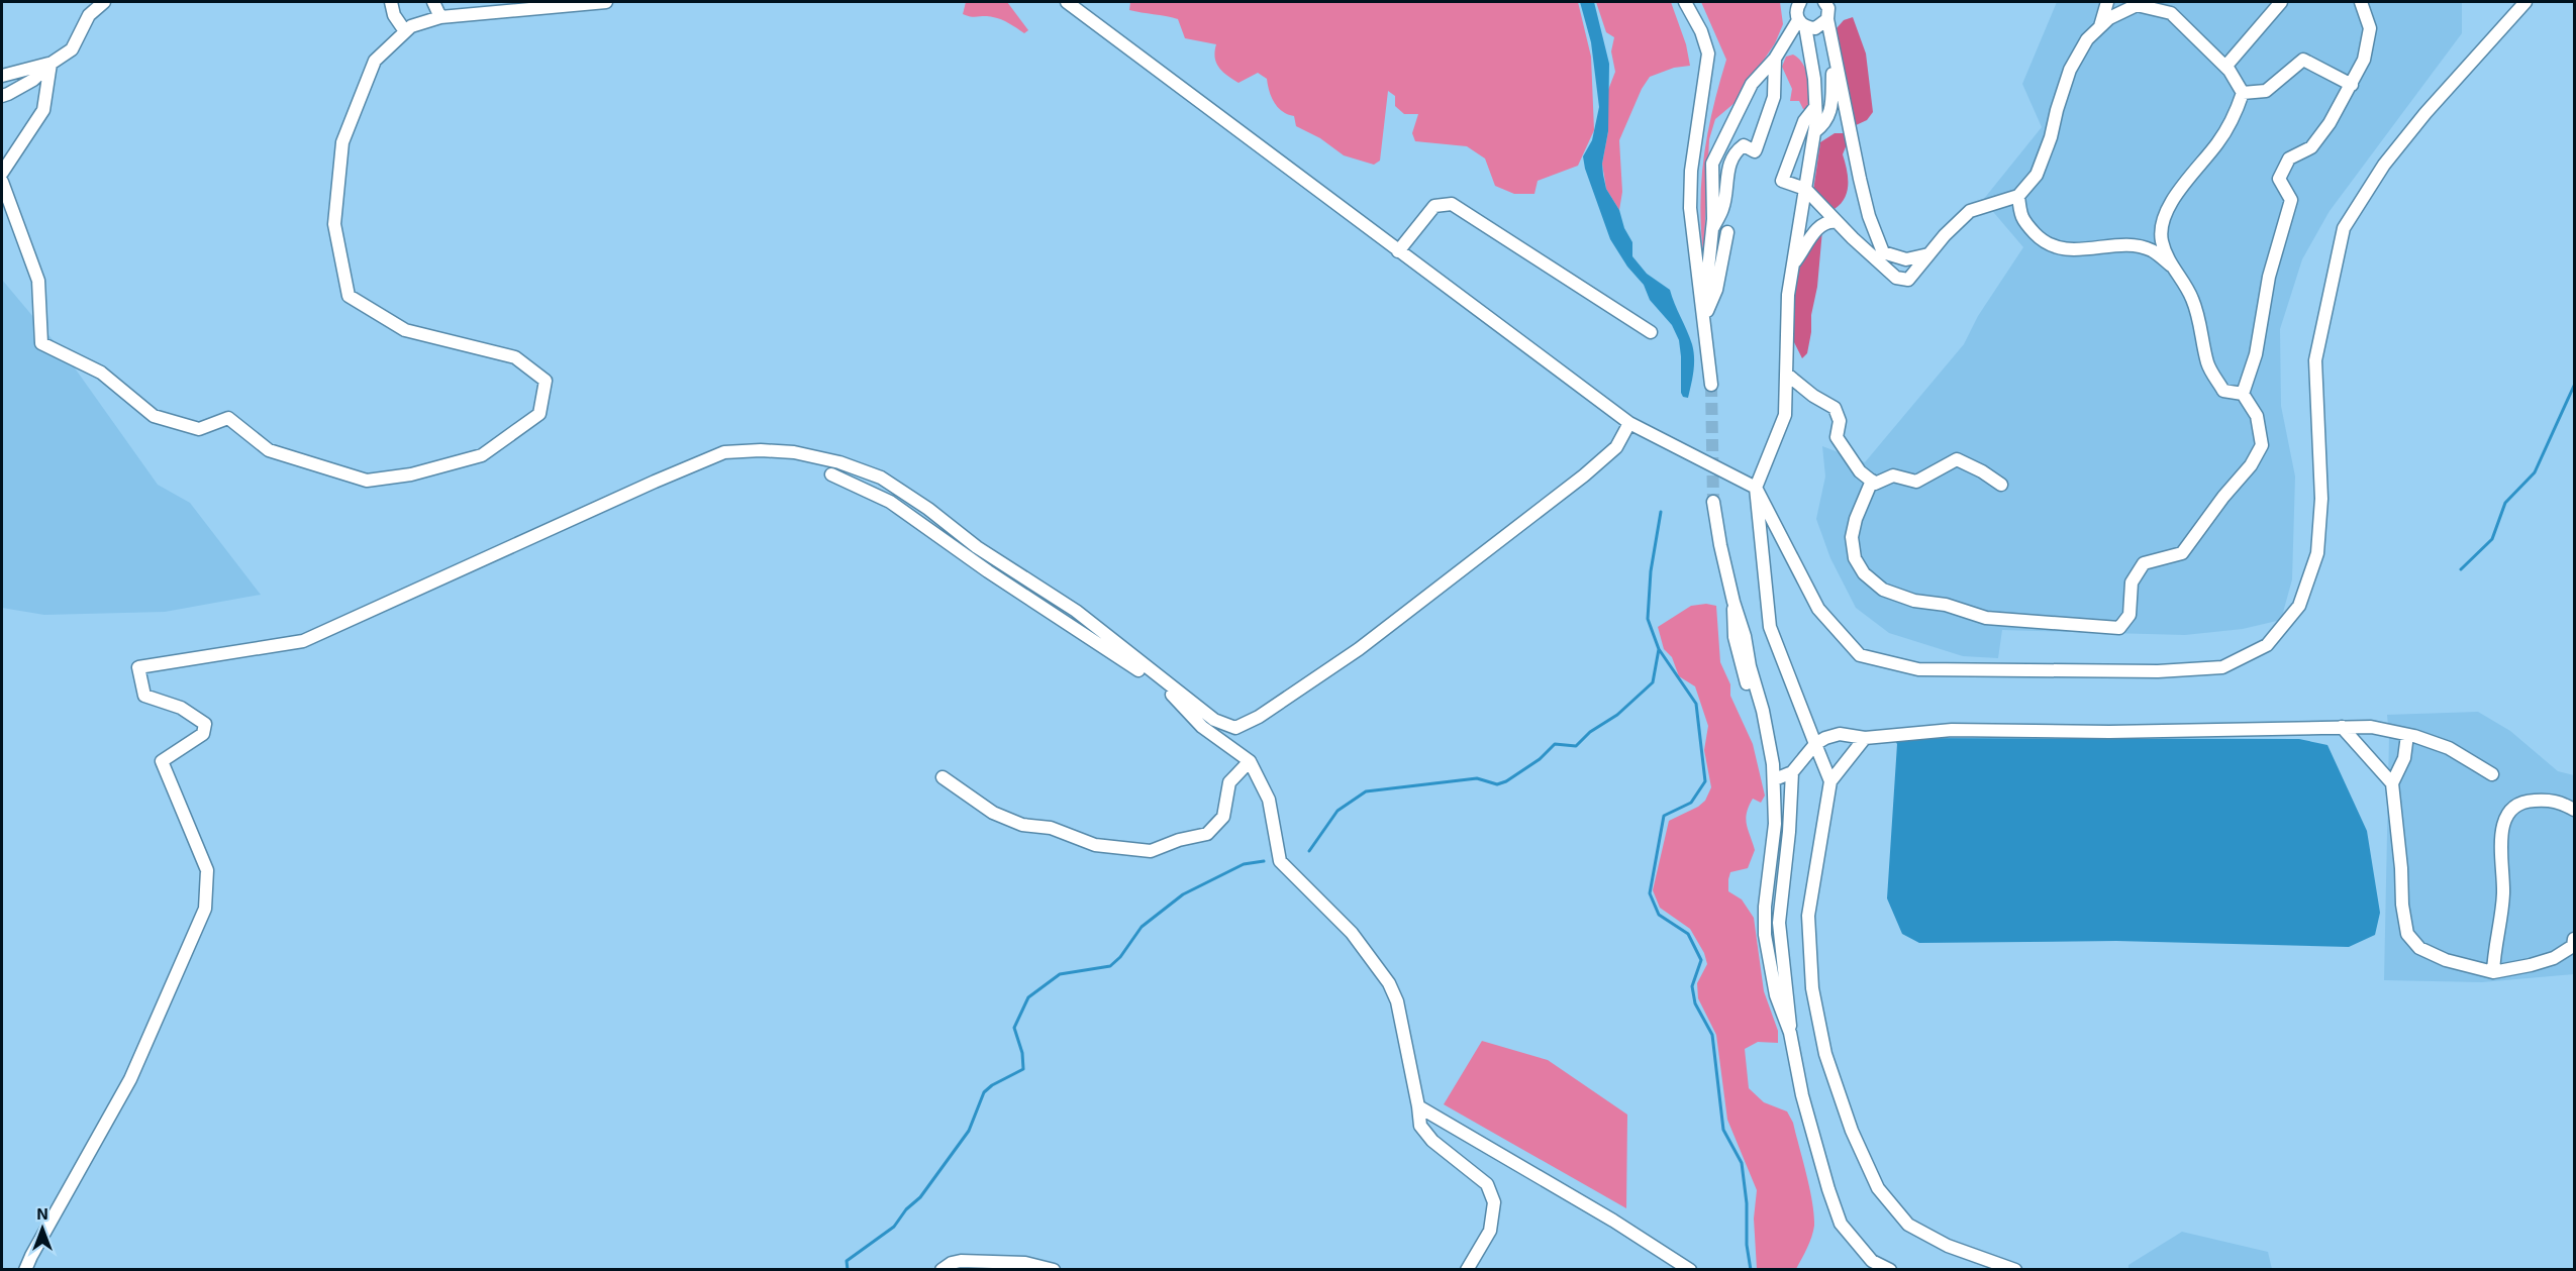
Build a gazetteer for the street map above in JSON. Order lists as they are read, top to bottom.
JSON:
{
  "north": "top"
}
